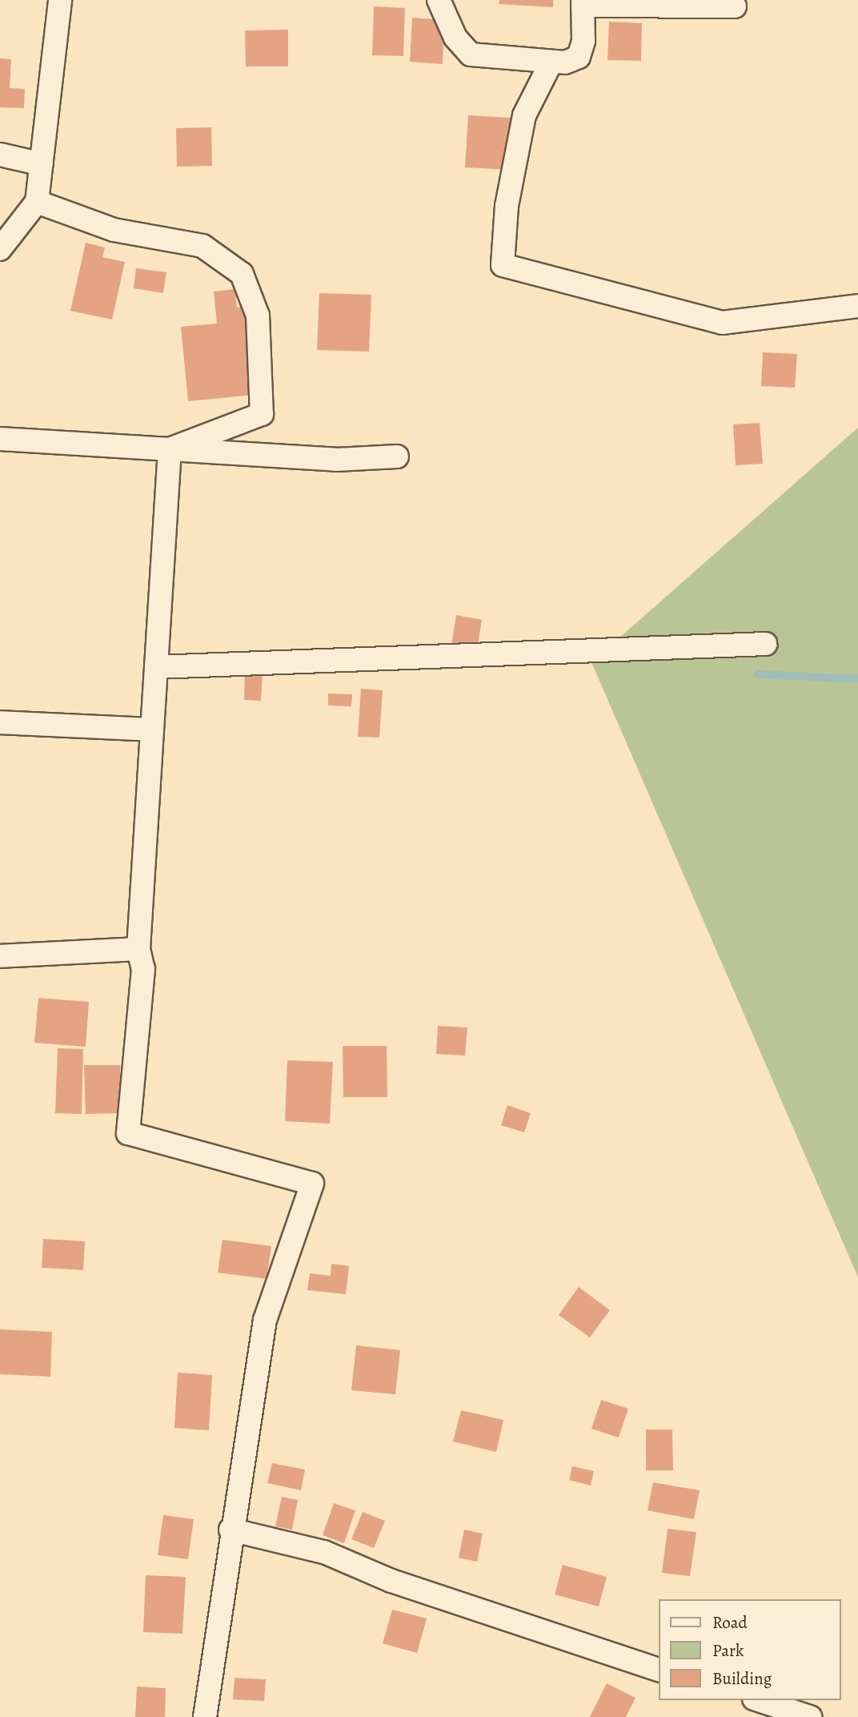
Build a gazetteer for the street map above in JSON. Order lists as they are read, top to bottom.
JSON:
{
  "legend": ["Road", "Park", "Building"]
}
